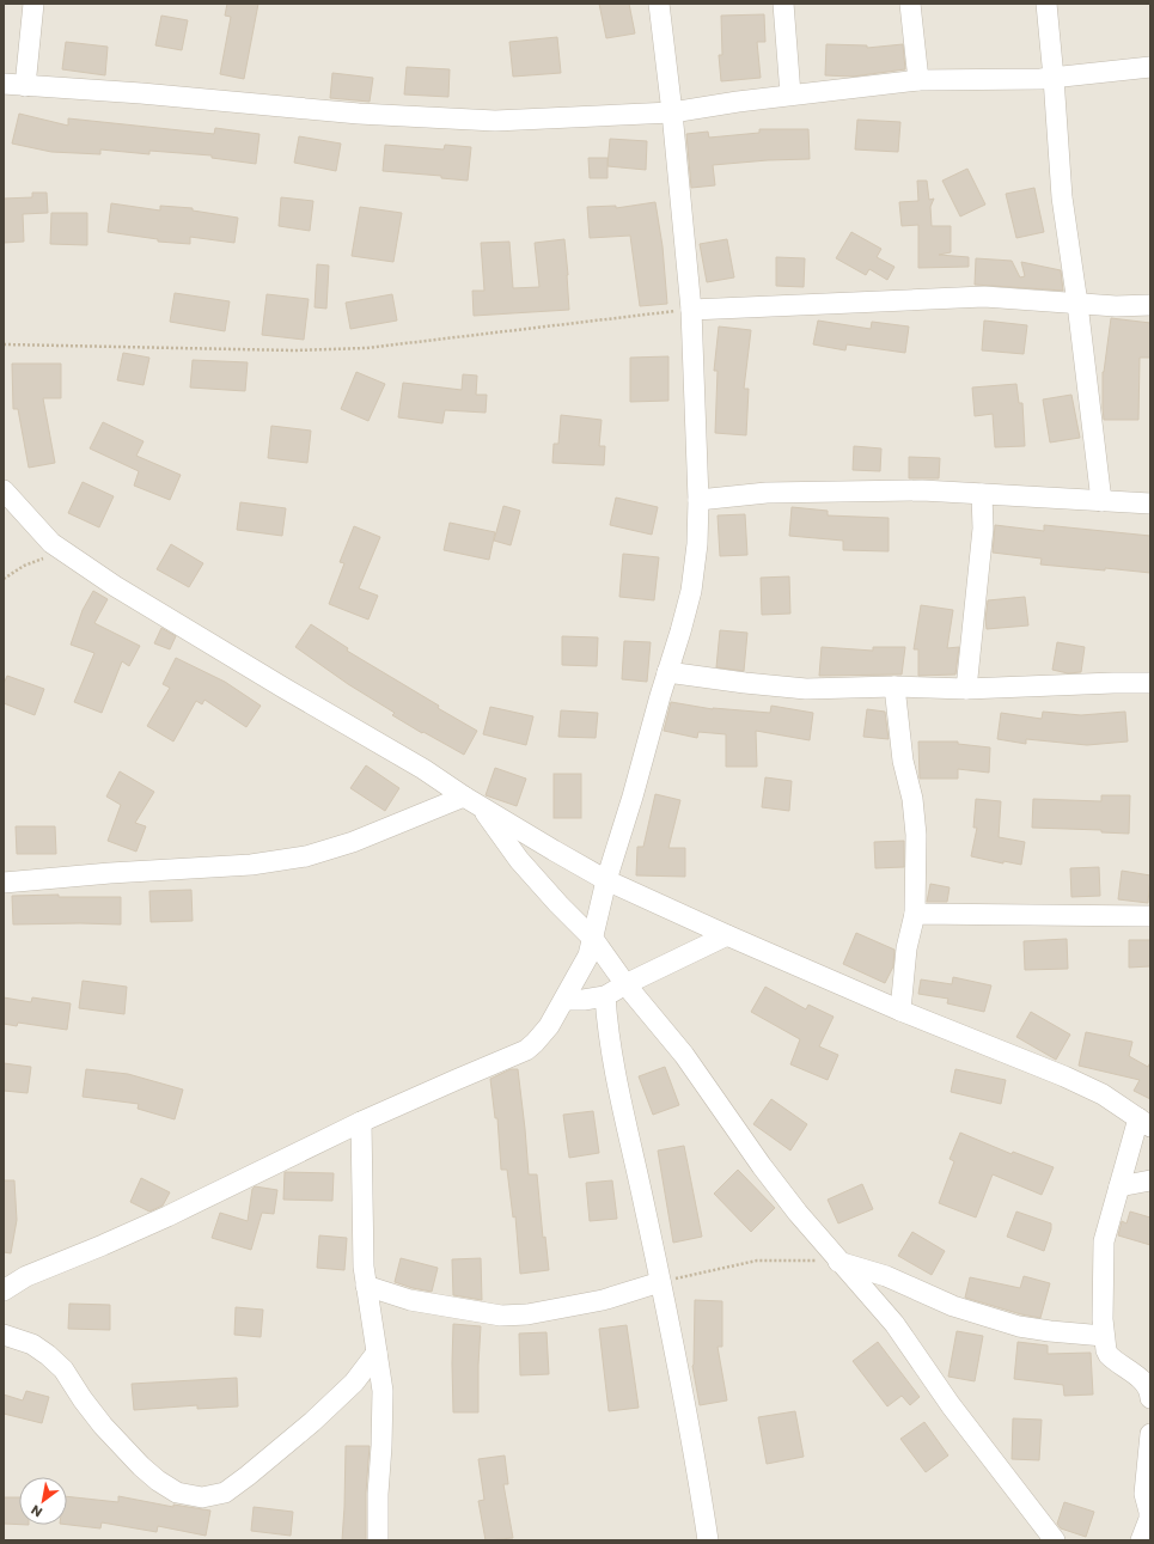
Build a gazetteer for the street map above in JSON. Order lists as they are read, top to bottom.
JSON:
{
  "north": "bottom left"
}
